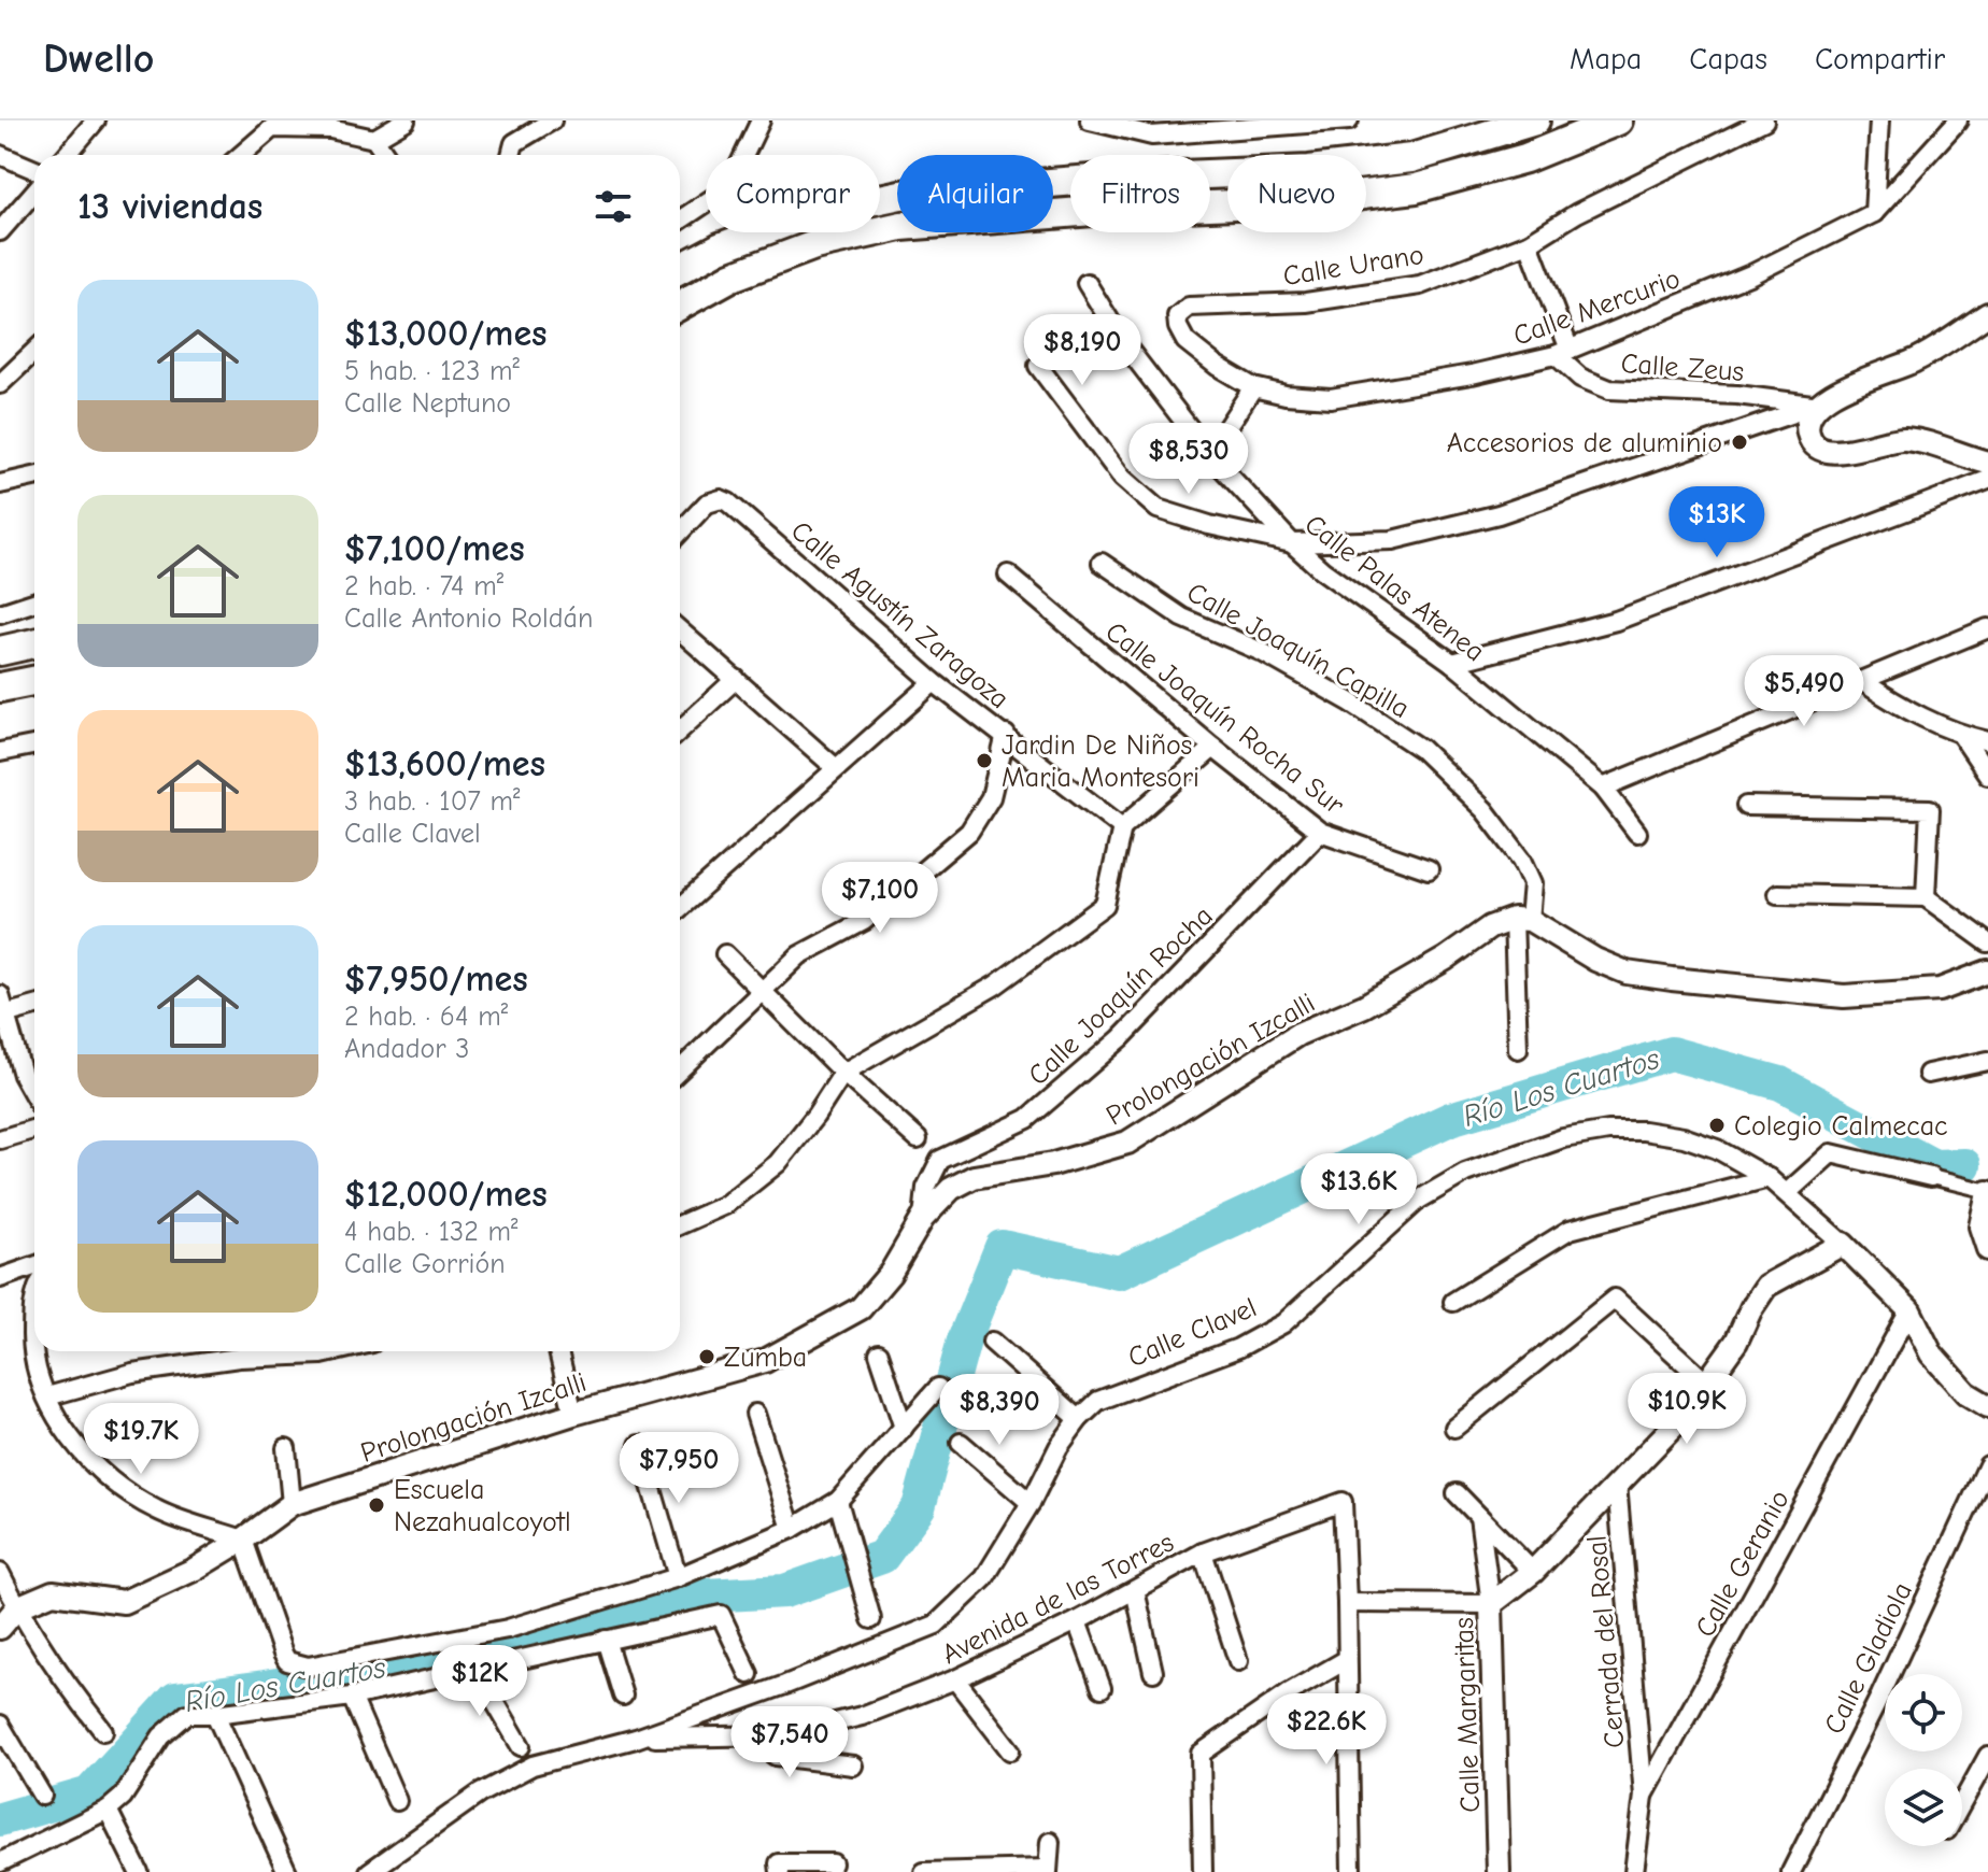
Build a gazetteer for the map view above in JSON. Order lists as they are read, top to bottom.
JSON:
{
  "streets": {
    "street": [
      "Calle Urano",
      "Calle Mercurio",
      "Calle Zeus",
      "Calle Palas Atenea",
      "Calle Agustín Zaragoza",
      "Calle Joaquín Capilla",
      "Calle Joaquín Rocha Sur",
      "Calle Joaquín Rocha",
      "Prolongación Izcalli",
      "Calle Clavel",
      "Calle Geranio",
      "Avenida de las Torres",
      "Cerrada del Rosal",
      "Calle Gladiola",
      "Calle Margaritas"
    ]
  },
  "crossings": [
    ["Calle Urano", "Calle Mercurio"],
    ["Calle Mercurio", "Calle Zeus"],
    ["Calle Joaquín Capilla", "Prolongación Izcalli"],
    ["Calle Joaquín Rocha Sur", "Calle Joaquín Rocha"],
    ["Calle Joaquín Rocha", "Prolongación Izcalli"],
    ["Calle Clavel", "Calle Geranio"],
    ["Calle Clavel", "Avenida de las Torres"],
    ["Calle Clavel", "Calle Margaritas"],
    ["Calle Geranio", "Cerrada del Rosal"],
    ["Cerrada del Rosal", "Calle Margaritas"]
  ],
  "water": ["Río Los Cuartos"],
  "places": [
    "Accesorios de aluminio",
    "Jardin De Niños Maria Montesori",
    "Colegio Calmecac",
    "Zumba",
    "Escuela Nezahualcoyotl"
  ],
  "page": {
    "header": "Dwello",
    "nav": ["Mapa", "Capas", "Compartir"],
    "chip": [
      "Comprar",
      "Alquilar",
      "Filtros",
      "Nuevo"
    ],
    "heading": "13 viviendas",
    "list": [
      {
        "name": "$13,000/mes",
        "note": "5 hab. · 123 m² · Calle Neptuno"
      },
      {
        "name": "$7,100/mes",
        "note": "2 hab. · 74 m² · Calle Antonio Roldán"
      },
      {
        "name": "$13,600/mes",
        "note": "3 hab. · 107 m² · Calle Clavel"
      },
      {
        "name": "$7,950/mes",
        "note": "2 hab. · 64 m² · Andador 3"
      },
      {
        "name": "$12,000/mes",
        "note": "4 hab. · 132 m² · Calle Gorrión"
      }
    ],
    "price": [
      "$8,190",
      "$8,530",
      "$13K",
      "$5,490",
      "$7,100",
      "$13.6K",
      "$10.9K",
      "$8,390",
      "$19.7K",
      "$7,950",
      "$12K",
      "$22.6K",
      "$7,540"
    ]
  }
}
